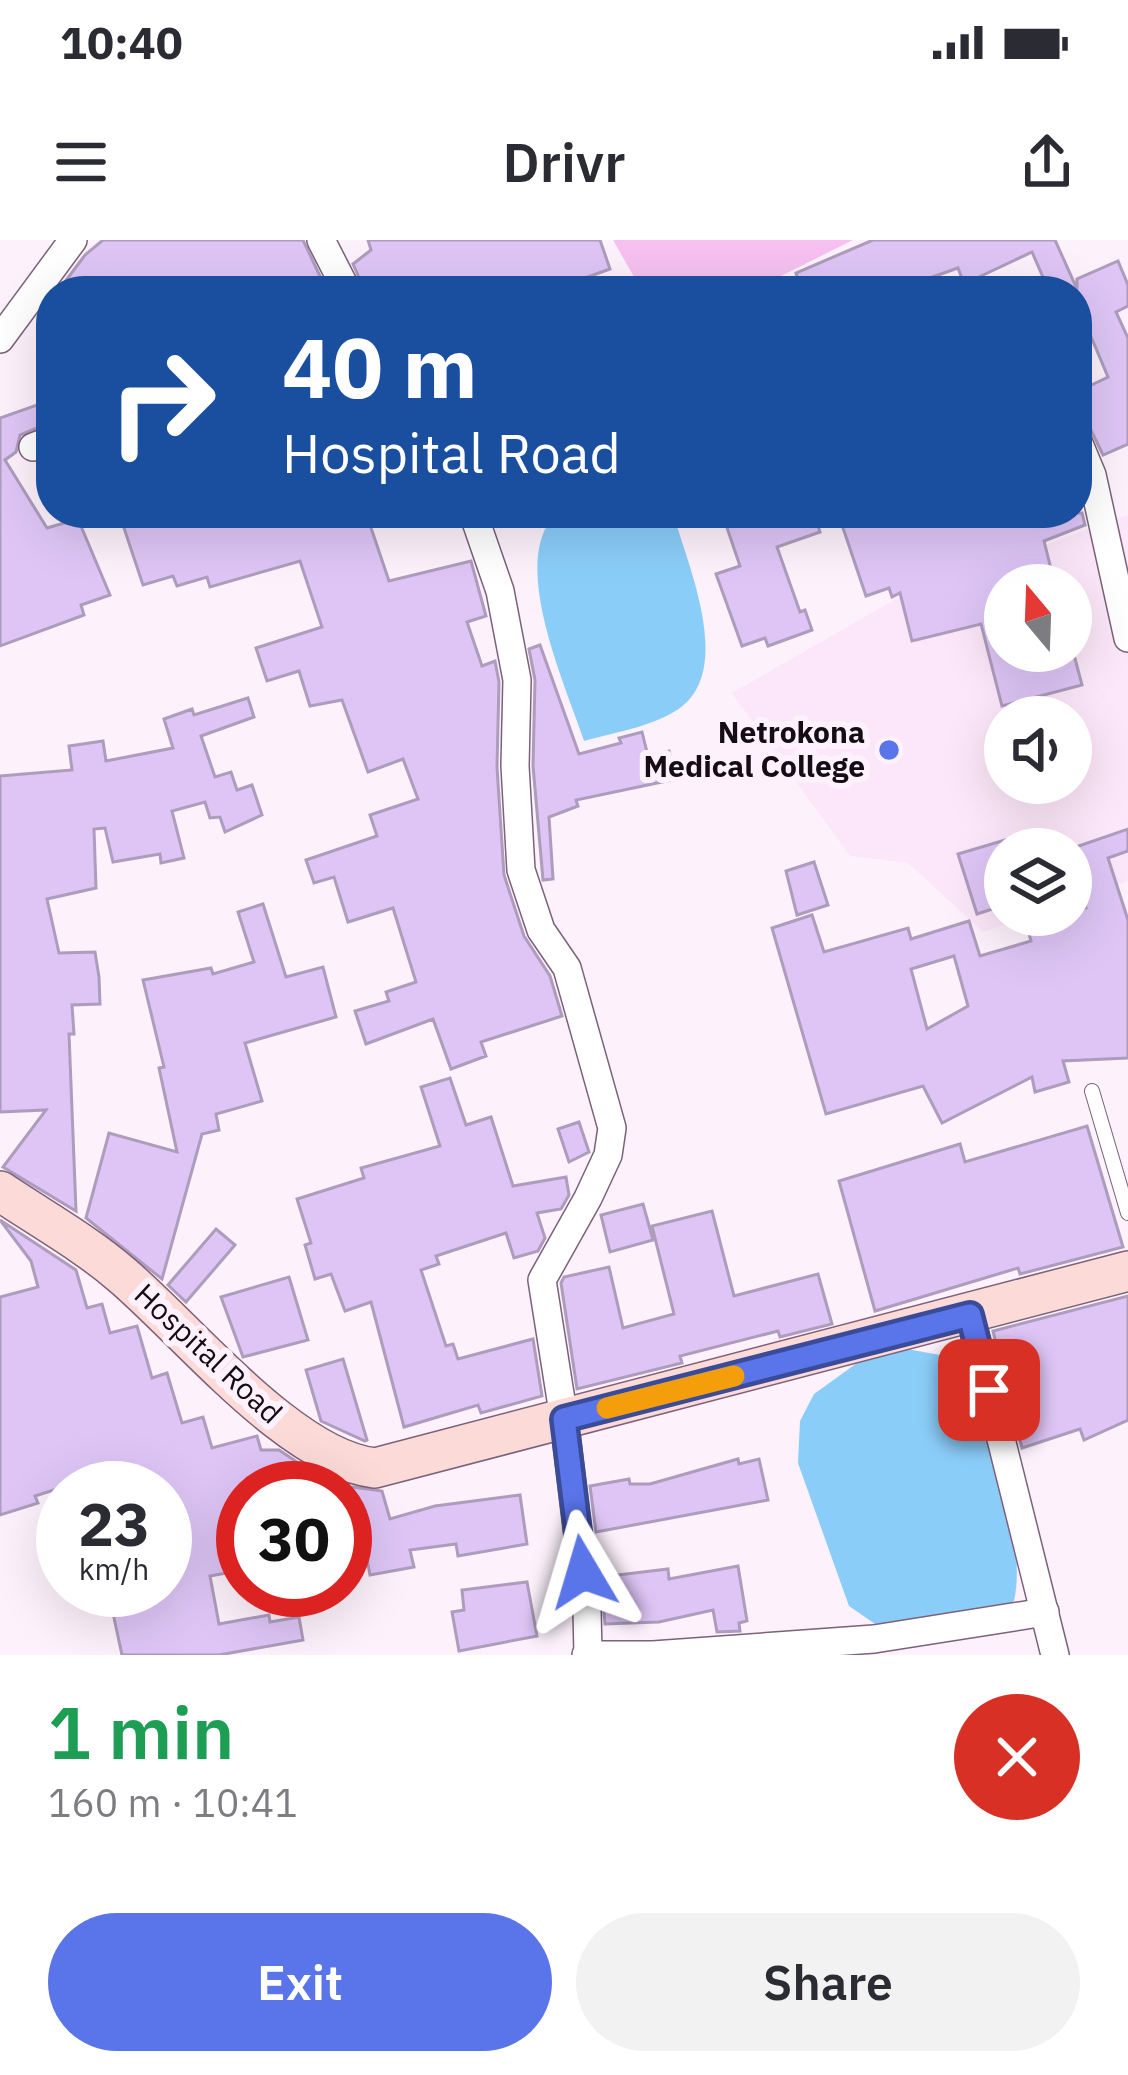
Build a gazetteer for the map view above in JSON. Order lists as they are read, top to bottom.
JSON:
{
  "streets": {
    "street": ["Hospital Road"]
  },
  "places": ["Netrokona Medical College"],
  "north": "top",
  "page": {
    "status": "10:40",
    "header": "Drivr",
    "turn": ["40 m", "Hospital Road"],
    "speed": "23 km/h",
    "limit": "30",
    "heading": ["1 min", "160 m · 10:41"],
    "buttons": ["Exit", "Share"]
  }
}
